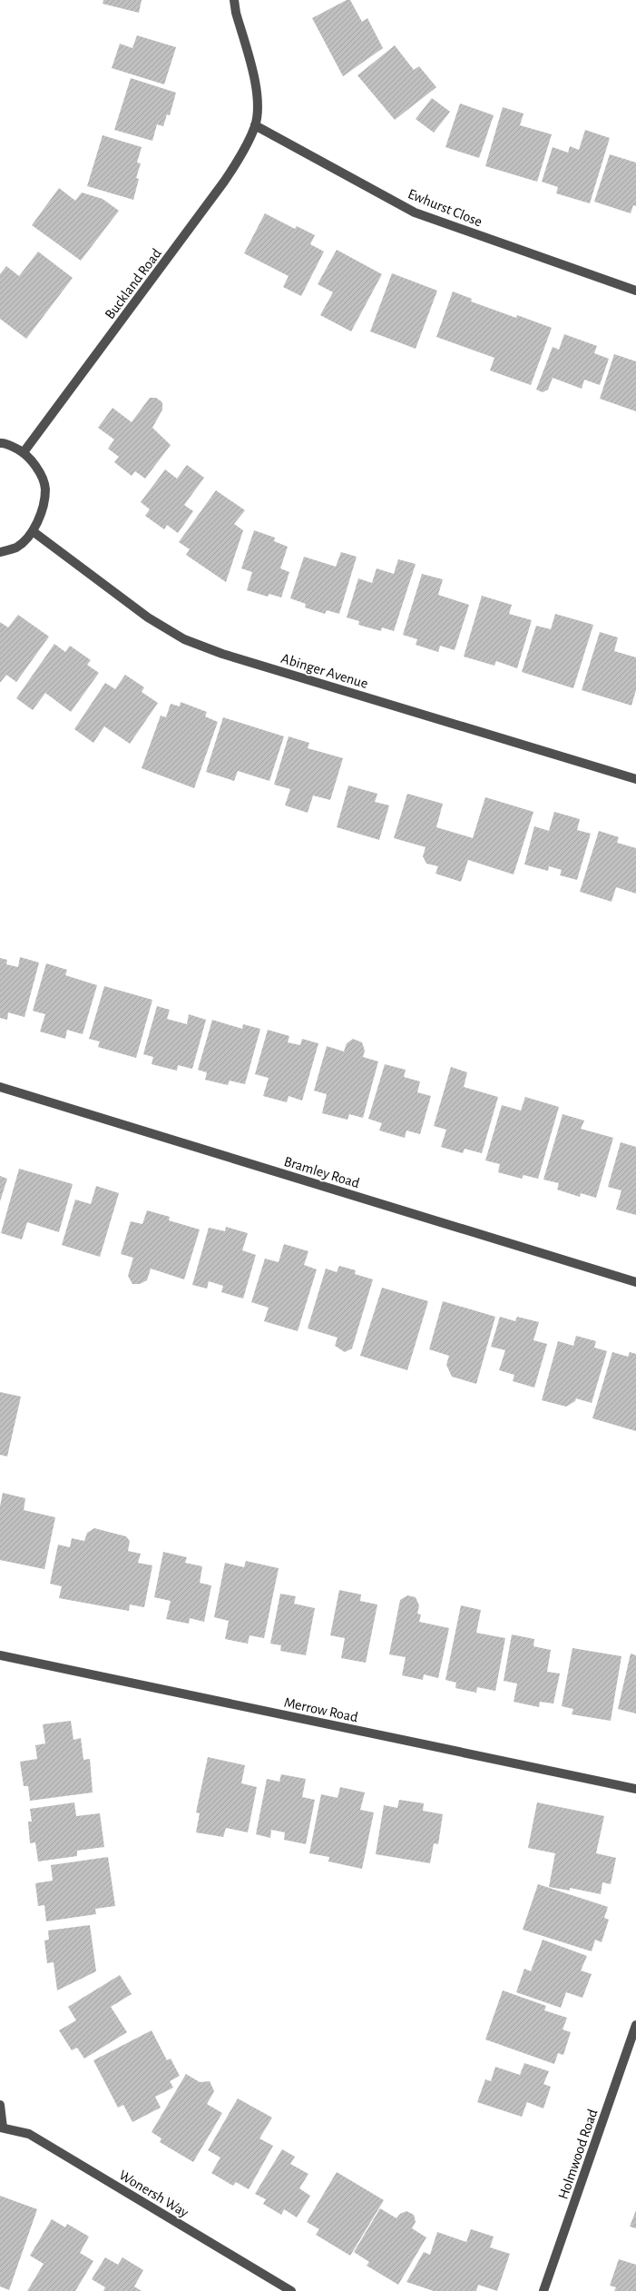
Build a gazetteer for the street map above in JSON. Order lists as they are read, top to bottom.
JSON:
{
  "streets": {
    "street": [
      "Ewhurst Close",
      "Buckland Road",
      "Abinger Avenue",
      "Bramley Road",
      "Merrow Road",
      "Holmwood Road",
      "Wonersh Way"
    ]
  },
  "crossings": [
    ["Ewhurst Close", "Buckland Road"]
  ]
}
